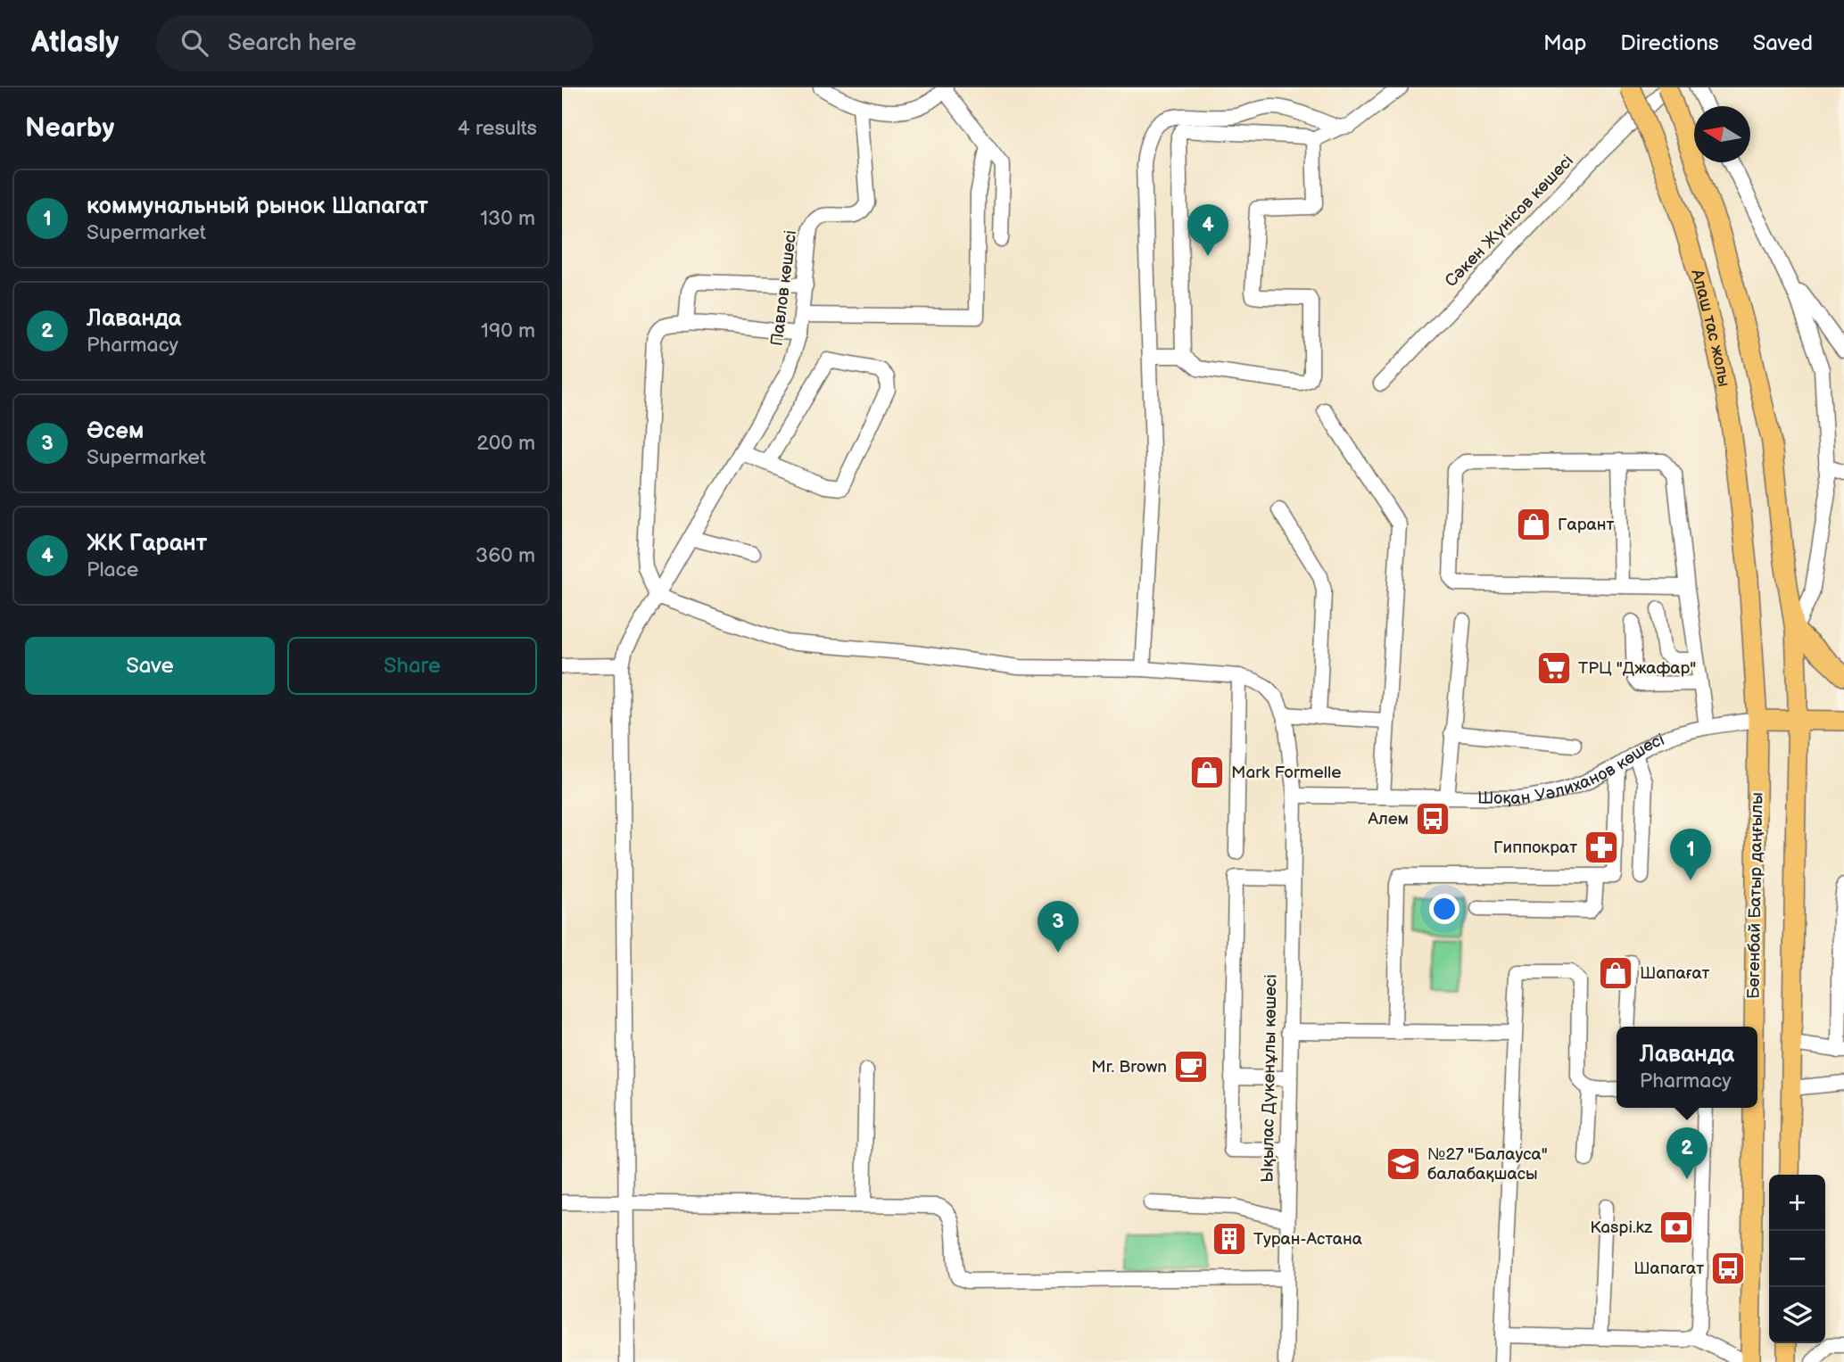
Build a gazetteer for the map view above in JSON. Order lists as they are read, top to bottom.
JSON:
{
  "streets": {
    "main road": ["Алаш тас жолы", "Шоқан Уәлиханов көшесі", "Бөгенбай Батыр даңғылы"],
    "street": ["Сәкен Жүнісов көшесі", "Павлов көшесі", "Ықылас Дүкенұлы көшесі"]
  },
  "crossings": [
    ["Сәкен Жүнісов көшесі", "Алаш тас жолы"],
    ["Алаш тас жолы", "Бөгенбай Батыр даңғылы"],
    ["Шоқан Уәлиханов көшесі", "Бөгенбай Батыр даңғылы"],
    ["Шоқан Уәлиханов көшесі", "Ықылас Дүкенұлы көшесі"]
  ],
  "places": {
    "shop": ["Гарант", "Mark Formelle", "Шапағат"],
    "supermarket": ["ТРЦ \"Джафар\""],
    "bus stop": ["Алем", "Шапагат"],
    "pharmacy": ["Гиппократ"],
    "cafe": ["Mr. Brown"],
    "school or university": ["№27 \"Балауса\" балабақшасы"],
    "bank": ["Kaspi.kz"],
    "building": ["Туран-Астана"]
  },
  "north": "left",
  "page": {
    "header": "Atlasly",
    "search": "Search here",
    "nav": ["Map", "Directions", "Saved"],
    "heading": ["Nearby", "4 results"],
    "list": [
      {
        "mark": "1",
        "name": "коммунальный рынок Шапагат",
        "note": "Supermarket",
        "value": "130 m"
      },
      {
        "mark": "2",
        "name": "Лаванда",
        "note": "Pharmacy",
        "value": "190 m"
      },
      {
        "mark": "3",
        "name": "Әсем",
        "note": "Supermarket",
        "value": "200 m"
      },
      {
        "mark": "4",
        "name": "ЖК Гарант",
        "note": "Place",
        "value": "360 m"
      }
    ],
    "pins": [
      "4",
      "1",
      "3",
      "2"
    ],
    "buttons": ["Save", "Share"],
    "popup": ["Лаванда", "Pharmacy"],
    "map_buttons": ["+", "−"]
  }
}
